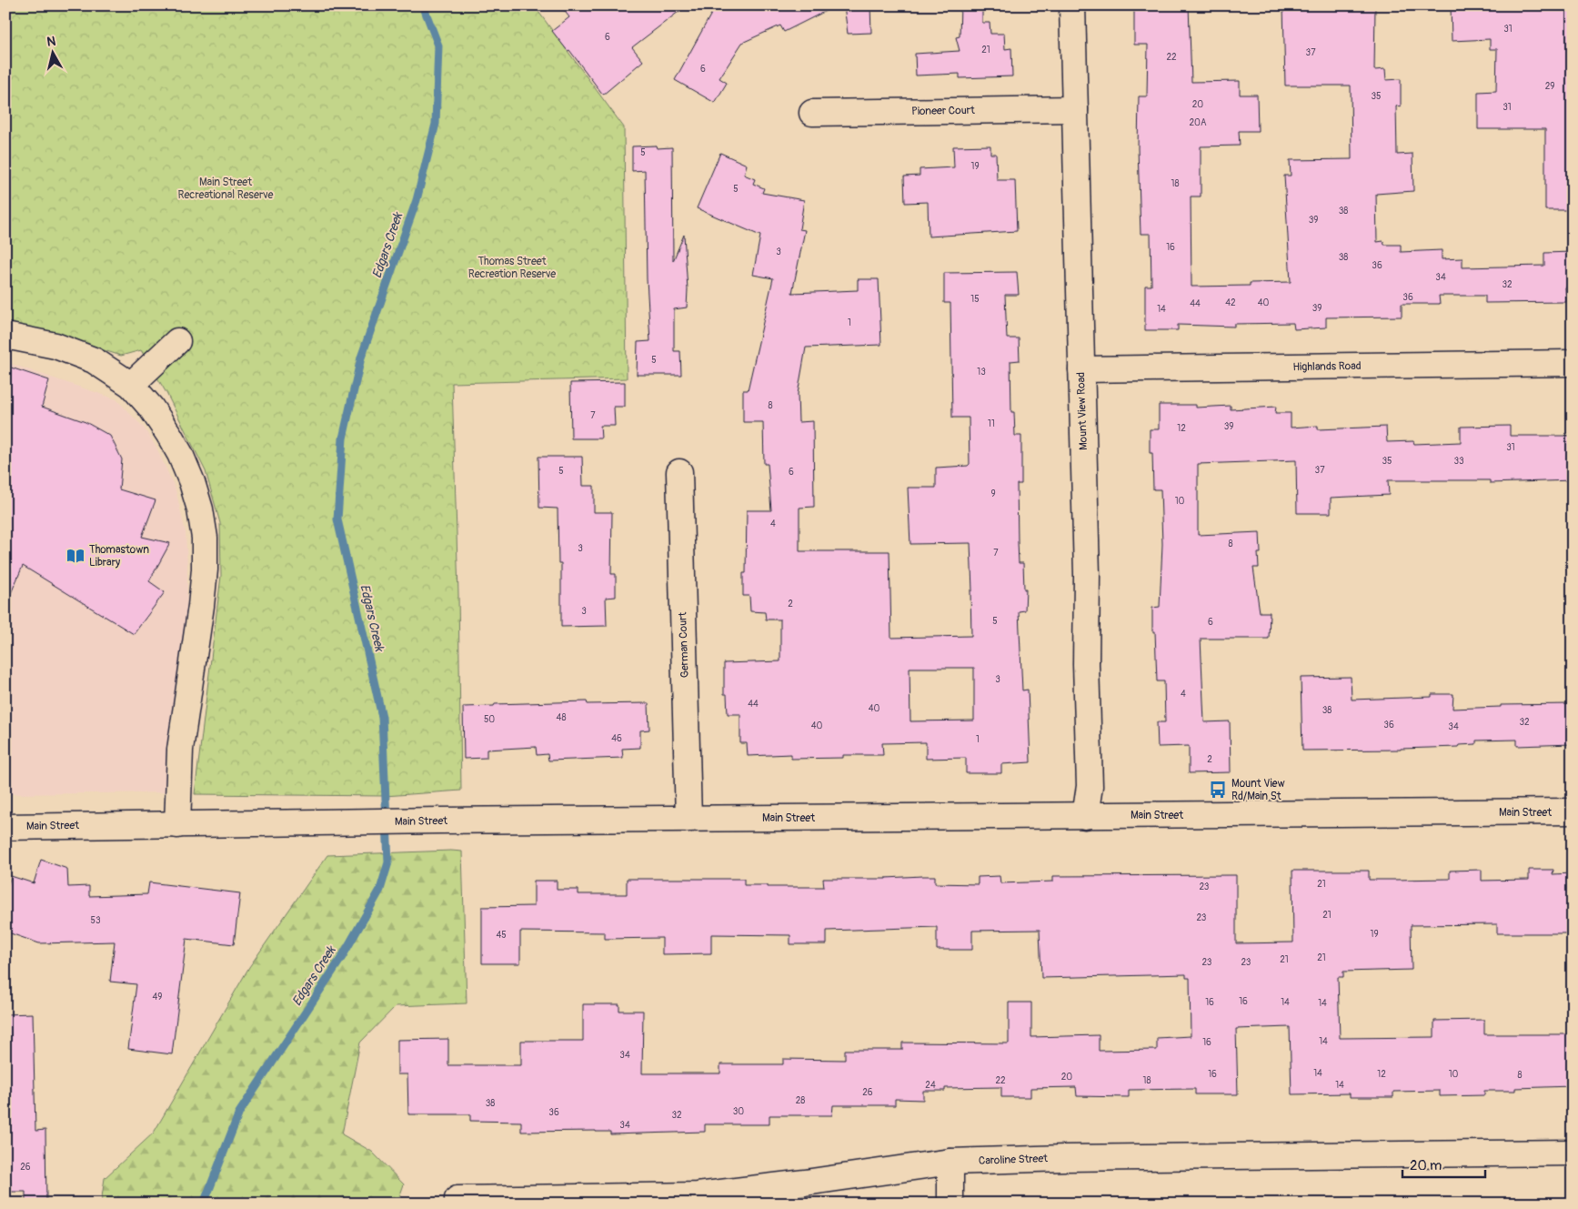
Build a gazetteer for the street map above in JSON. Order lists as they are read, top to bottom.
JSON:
{
  "streets": {
    "street": [
      "Pioneer Court",
      "Highlands Road",
      "Mount View Road",
      "German Court",
      "Main Street",
      "Caroline Street"
    ]
  },
  "crossings": [
    ["Pioneer Court", "Mount View Road"],
    ["Highlands Road", "Mount View Road"],
    ["Mount View Road", "Main Street"],
    ["German Court", "Main Street"]
  ],
  "water": ["Edgars Creek"],
  "parks": ["Main Street Recreational Reserve", "Thomas Street Recreation Reserve"],
  "places": {
    "library": ["Thomastown Library"],
    "bus stop": ["Mount View Rd/Main St"]
  },
  "house_numbers": [
    "31",
    "6",
    "21",
    "37",
    "22",
    "6",
    "29",
    "35",
    "20",
    "31",
    "20A",
    "5",
    "19",
    "18",
    "5",
    "38",
    "39",
    "16",
    "3",
    "38",
    "36",
    "34",
    "32",
    "36",
    "15",
    "42",
    "40",
    "44",
    "39",
    "14",
    "1",
    "5",
    "13",
    "8",
    "7",
    "11",
    "39",
    "12",
    "31",
    "35",
    "33",
    "37",
    "5",
    "6",
    "9",
    "10",
    "4",
    "8",
    "3",
    "7",
    "2",
    "3",
    "5",
    "6",
    "3",
    "4",
    "44",
    "40",
    "38",
    "48",
    "50",
    "32",
    "36",
    "40",
    "34",
    "46",
    "1",
    "2",
    "21",
    "23",
    "21",
    "23",
    "53",
    "19",
    "45",
    "21",
    "21",
    "23",
    "23",
    "49",
    "16",
    "16",
    "14",
    "14",
    "14",
    "16",
    "34",
    "14",
    "16",
    "12",
    "10",
    "8",
    "20",
    "22",
    "18",
    "24",
    "14",
    "26",
    "28",
    "38",
    "30",
    "36",
    "32",
    "34",
    "26"
  ],
  "scale_bar": "20 m",
  "north": "top"
}
